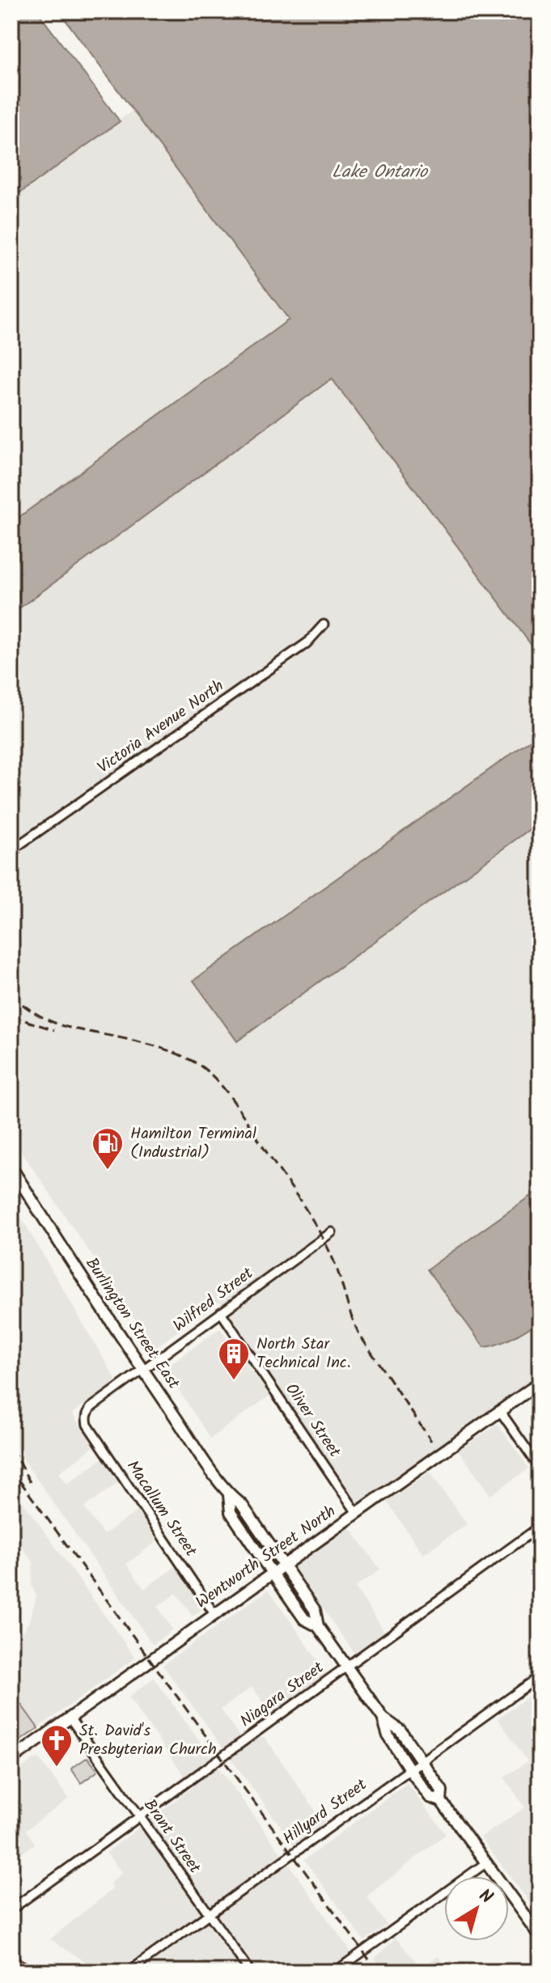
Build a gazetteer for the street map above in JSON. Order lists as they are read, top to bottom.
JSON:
{
  "streets": {
    "main road": ["Burlington Street East", "Wentworth Street North"],
    "street": [
      "Victoria Avenue North",
      "Wilfred Street",
      "Oliver Street",
      "Macallum Street",
      "Niagara Street",
      "Hillyard Street",
      "Brant Street"
    ]
  },
  "crossings": [
    ["Wilfred Street", "Burlington Street East"],
    ["Wilfred Street", "Oliver Street"],
    ["Wilfred Street", "Macallum Street"],
    ["Burlington Street East", "Wentworth Street North"],
    ["Burlington Street East", "Niagara Street"],
    ["Burlington Street East", "Hillyard Street"],
    ["Oliver Street", "Wentworth Street North"],
    ["Macallum Street", "Wentworth Street North"],
    ["Wentworth Street North", "Brant Street"],
    ["Niagara Street", "Brant Street"],
    ["Hillyard Street", "Brant Street"]
  ],
  "water": ["Lake Ontario"],
  "places": {
    "fuel station": ["Hamilton Terminal (Industrial)"],
    "building": ["North Star Technical Inc."],
    "church": ["St. David's Presbyterian Church"]
  },
  "north": "top right"
}
